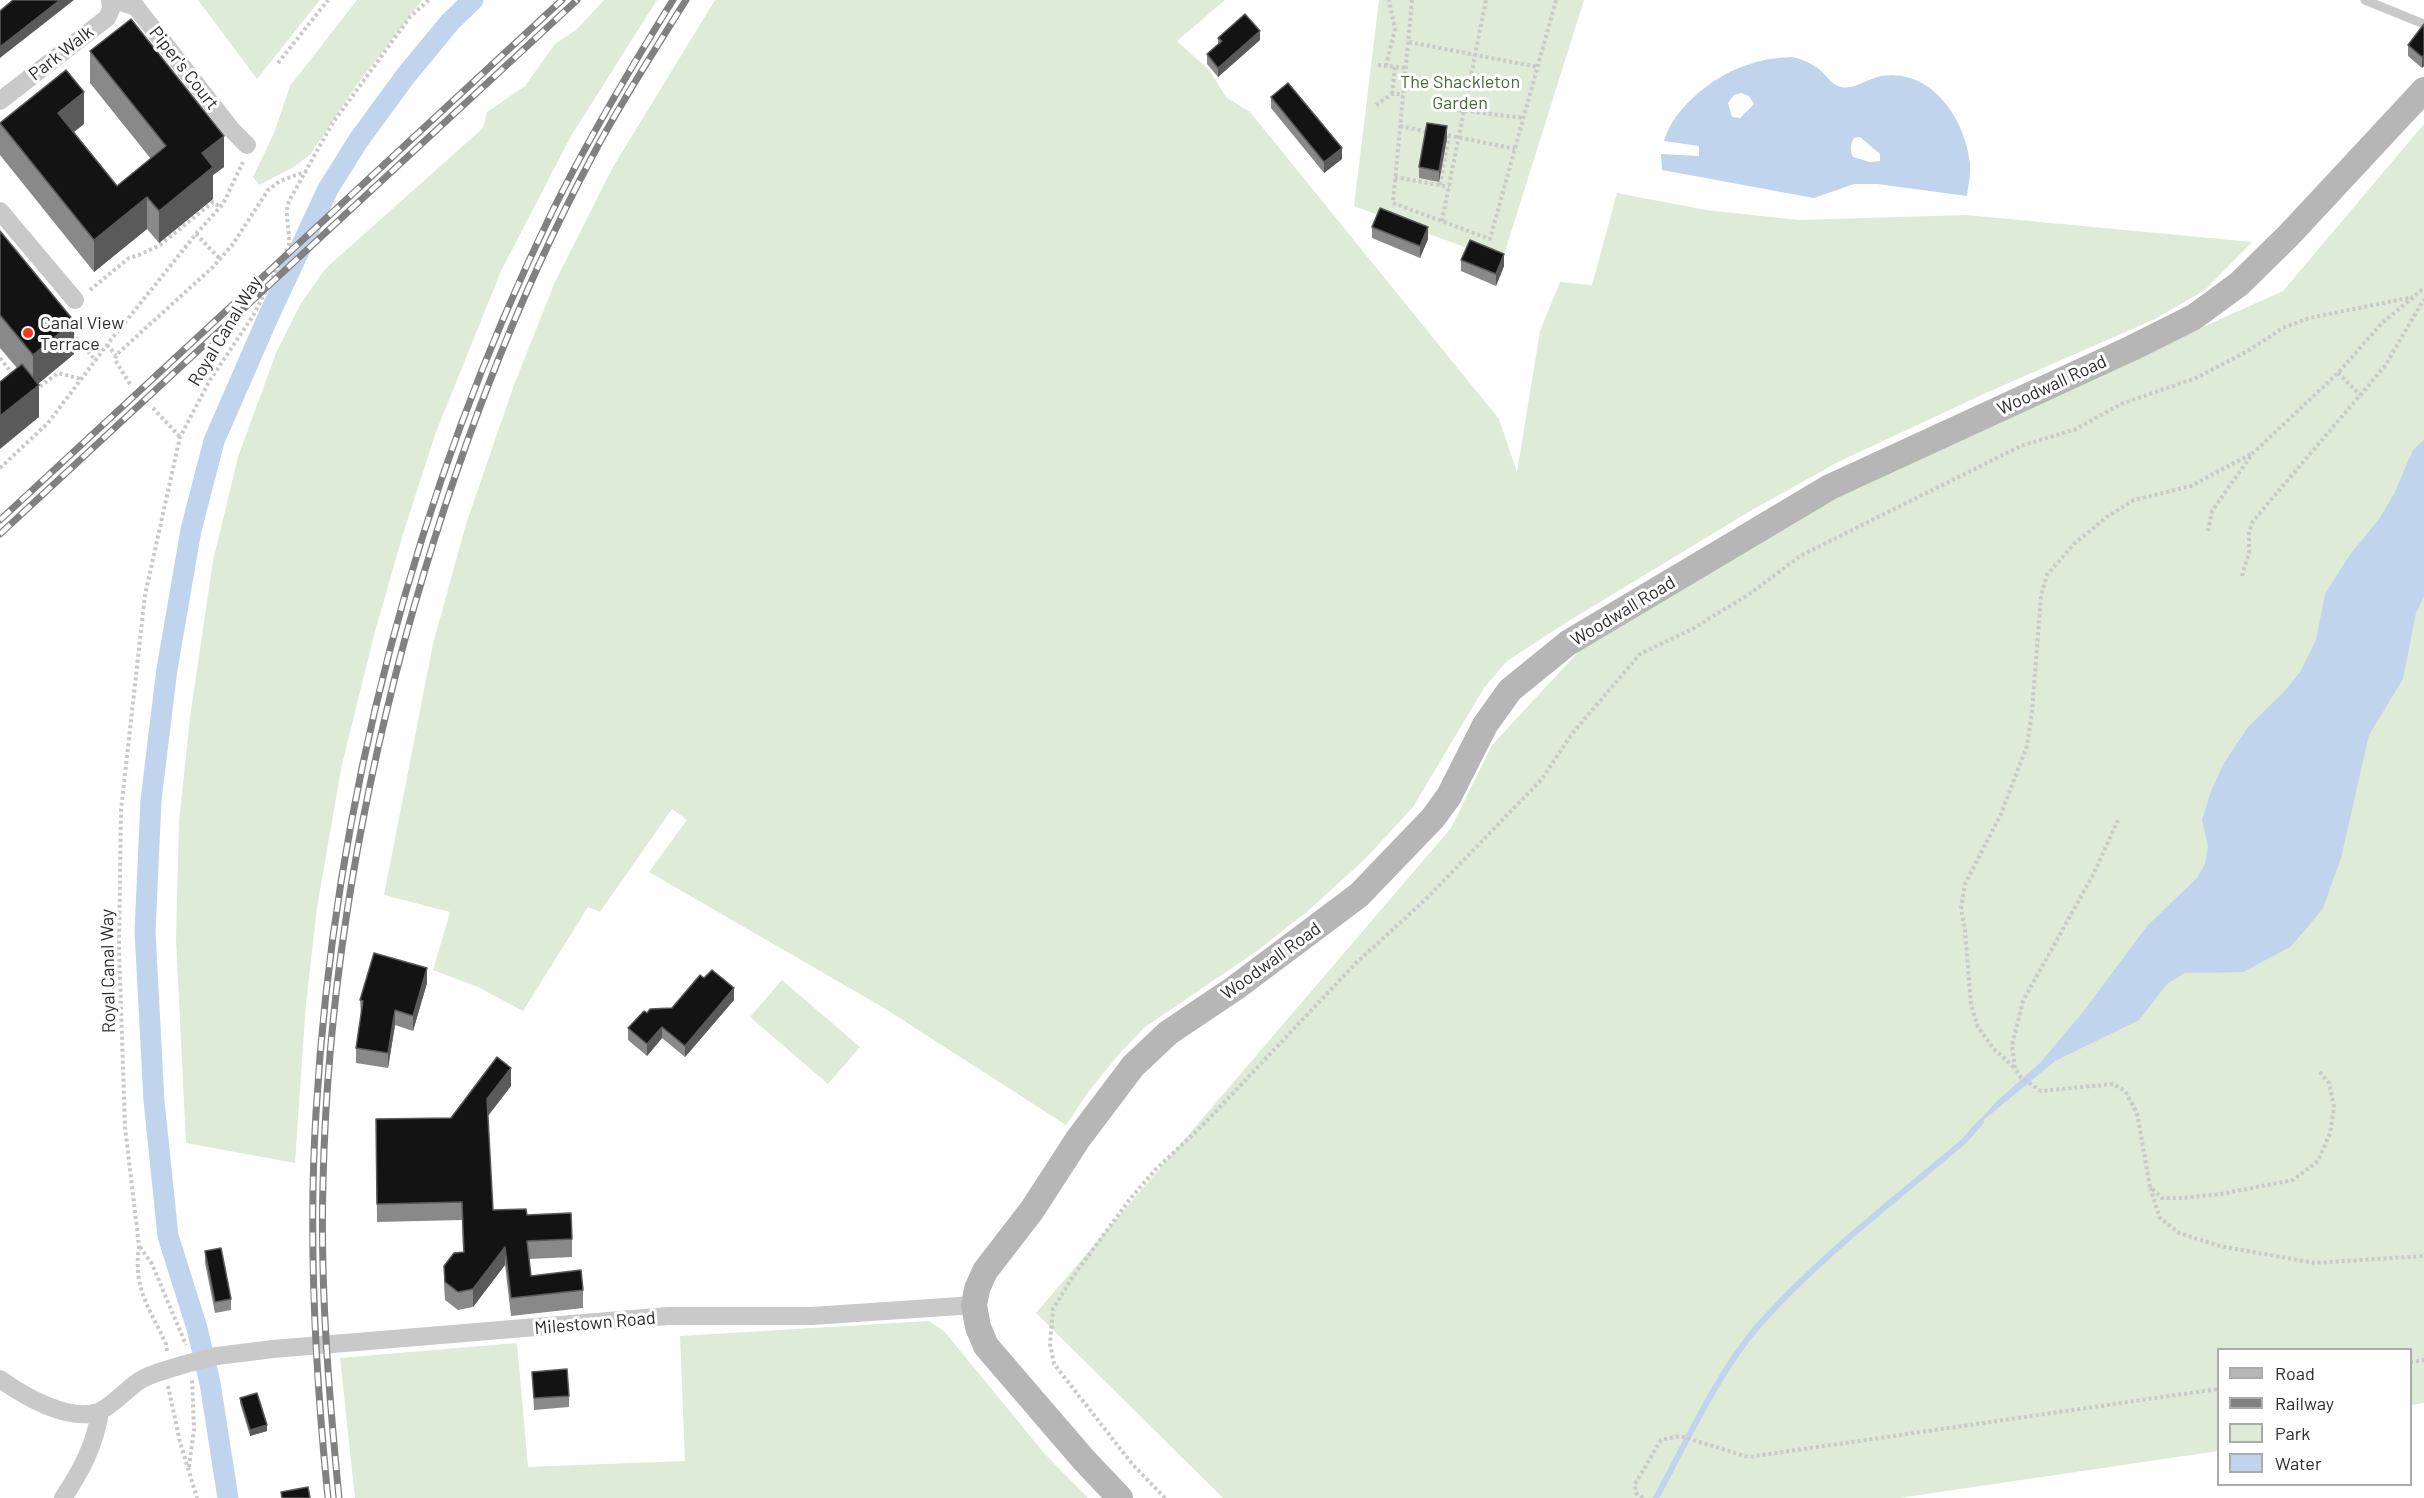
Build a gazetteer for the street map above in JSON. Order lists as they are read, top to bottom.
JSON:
{
  "streets": {
    "main road": ["Woodwall Road"],
    "street": ["Park Walk", "Piper's Court", "Milestown Road"],
    "path": ["Royal Canal Way"]
  },
  "crossings": [
    ["Royal Canal Way", "Milestown Road"],
    ["Woodwall Road", "Milestown Road"]
  ],
  "parks": ["The Shackleton Garden"],
  "places": ["Canal View Terrace"],
  "legend": [
    "Road",
    "Railway",
    "Park",
    "Water"
  ]
}
